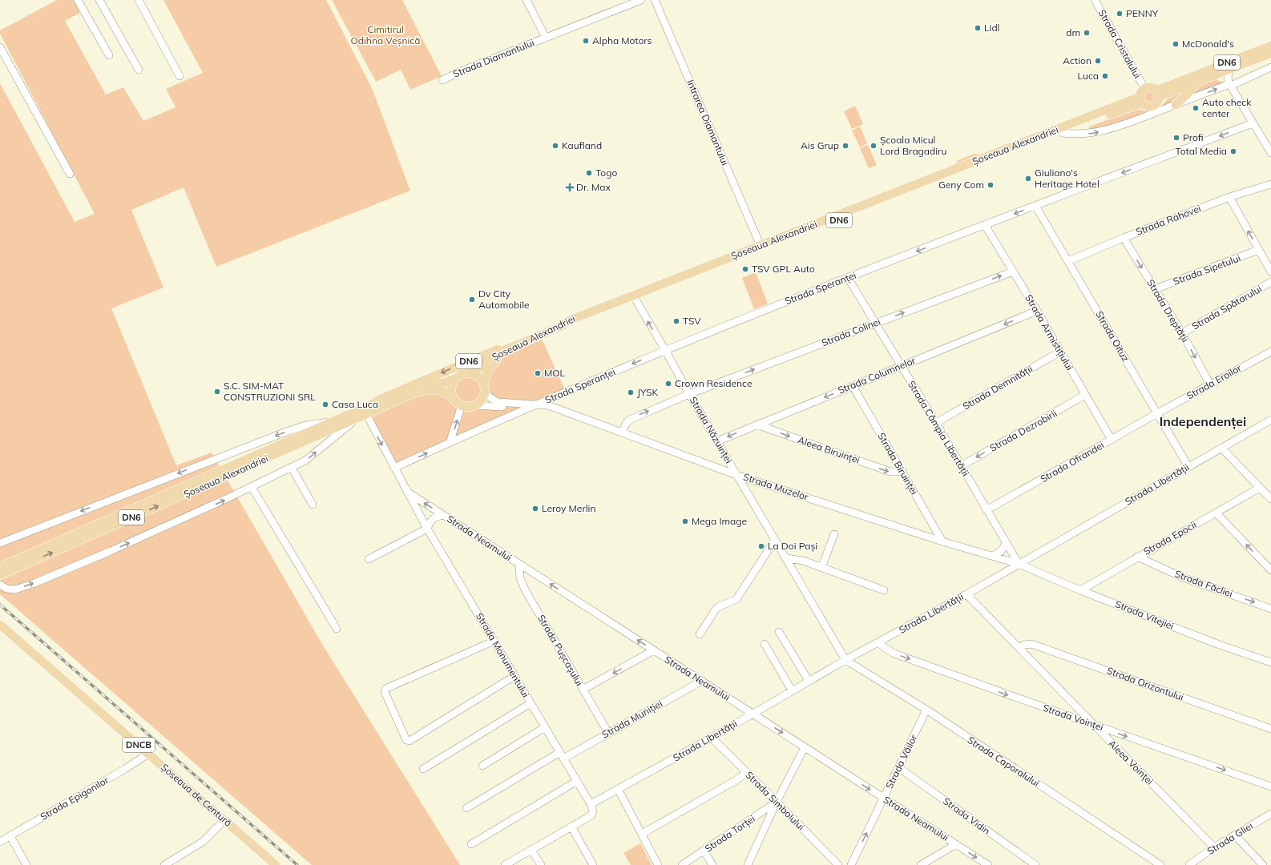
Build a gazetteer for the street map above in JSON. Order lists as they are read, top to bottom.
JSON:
{
  "streets": {
    "main road": [
      "DN6",
      "Șoseaua Alexandriei",
      "DNCB",
      "Șoseaua de Centură"
    ],
    "street": [
      "Strada Cristalului",
      "Strada Diamantului",
      "Intrarea Diamantului",
      "Strada Rahovei",
      "Strada Sipetului",
      "Strada Speranței",
      "Strada Spătarului",
      "Strada Dreptății",
      "Strada Colinei",
      "Strada Armistițiului",
      "Strada Oituz",
      "Strada Columnelor",
      "Strada Eroilor",
      "Strada Demnității",
      "Strada Câmpia Libertății",
      "Strada Năzuinței",
      "Strada Dezrobirii",
      "Aleea Biruinței",
      "Strada Ofrandei",
      "Strada Biruinței",
      "Strada Libertății",
      "Strada Muzelor",
      "Strada Neamului",
      "Strada Epocii",
      "Strada Făcliei",
      "Strada Vitejiei",
      "Strada Pușcașului",
      "Strada Monumentului",
      "Strada Orizontului",
      "Strada Voinței",
      "Strada Muniției",
      "Strada Văilor",
      "Strada Caporalului",
      "Aleea Voinței",
      "Strada Epigonilor",
      "Strada Simbolului",
      "Strada Vidin",
      "Strada Torței",
      "Strada Gliei"
    ]
  },
  "crossings": [
    ["Strada Cristalului", "DN6"],
    ["Strada Cristalului", "Șoseaua Alexandriei"],
    ["DN6", "Șoseaua Alexandriei"],
    ["Intrarea Diamantului", "Șoseaua Alexandriei"],
    ["Șoseaua Alexandriei", "Strada Năzuinței"],
    ["Șoseaua Alexandriei", "Strada Monumentului"],
    ["Strada Rahovei", "Strada Dreptății"],
    ["Strada Rahovei", "Strada Oituz"],
    ["Strada Sipetului", "Strada Dreptății"],
    ["Strada Speranței", "Strada Armistițiului"],
    ["Strada Speranței", "Strada Oituz"],
    ["Strada Speranței", "Strada Câmpia Libertății"],
    ["Strada Speranței", "Strada Năzuinței"],
    ["Strada Speranței", "Strada Muzelor"],
    ["Strada Speranței", "Strada Monumentului"],
    ["Strada Spătarului", "Strada Dreptății"],
    ["Strada Dreptății", "Strada Eroilor"],
    ["Strada Colinei", "Strada Armistițiului"],
    ["Strada Colinei", "Strada Câmpia Libertății"],
    ["Strada Colinei", "Strada Năzuinței"],
    ["Strada Colinei", "Strada Muzelor"],
    ["Strada Armistițiului", "Strada Columnelor"],
    ["Strada Armistițiului", "Strada Demnității"],
    ["Strada Armistițiului", "Strada Dezrobirii"],
    ["Strada Armistițiului", "Strada Ofrandei"],
    ["Strada Oituz", "Strada Eroilor"],
    ["Strada Oituz", "Strada Ofrandei"],
    ["Strada Oituz", "Strada Libertății"],
    ["Strada Columnelor", "Strada Câmpia Libertății"],
    ["Strada Columnelor", "Strada Năzuinței"],
    ["Strada Columnelor", "Aleea Biruinței"],
    ["Strada Columnelor", "Strada Biruinței"],
    ["Strada Eroilor", "Strada Ofrandei"],
    ["Strada Demnității", "Strada Câmpia Libertății"],
    ["Strada Câmpia Libertății", "Strada Dezrobirii"],
    ["Strada Câmpia Libertății", "Strada Ofrandei"],
    ["Strada Câmpia Libertății", "Strada Libertății"],
    ["Strada Câmpia Libertății", "Strada Muzelor"],
    ["Strada Câmpia Libertății", "Strada Vitejiei"],
    ["Strada Năzuinței", "Strada Libertății"],
    ["Strada Năzuinței", "Strada Muzelor"],
    ["Strada Năzuinței", "Strada Caporalului"],
    ["Aleea Biruinței", "Strada Biruinței"],
    ["Strada Biruinței", "Strada Muzelor"],
    ["Strada Libertății", "Strada Muzelor"],
    ["Strada Libertății", "Strada Neamului"],
    ["Strada Libertății", "Strada Vitejiei"],
    ["Strada Libertății", "Strada Monumentului"],
    ["Strada Libertății", "Strada Voinței"],
    ["Strada Libertății", "Strada Caporalului"],
    ["Strada Libertății", "Aleea Voinței"],
    ["Strada Libertății", "Strada Simbolului"],
    ["Strada Muzelor", "Strada Vitejiei"],
    ["Strada Neamului", "Strada Pușcașului"],
    ["Strada Neamului", "Strada Monumentului"],
    ["Strada Neamului", "Strada Muniției"],
    ["Strada Neamului", "Strada Văilor"],
    ["Strada Epocii", "Strada Făcliei"],
    ["Strada Epocii", "Strada Vitejiei"],
    ["Strada Pușcașului", "Strada Muniției"],
    ["Strada Monumentului", "Strada Muniției"],
    ["Strada Orizontului", "Aleea Voinței"],
    ["Strada Voinței", "Aleea Voinței"],
    ["Strada Văilor", "Strada Caporalului"],
    ["Strada Văilor", "Strada Vidin"],
    ["Aleea Voinței", "Strada Gliei"],
    ["Șoseaua de Centură", "Strada Epigonilor"],
    ["Strada Simbolului", "Strada Torței"]
  ],
  "one_way": [
    "Strada Speranței",
    "Strada Dreptății",
    "Strada Colinei",
    "Strada Columnelor",
    "Strada Dezrobirii",
    "Aleea Biruinței",
    "Strada Voinței",
    "Strada Văilor"
  ],
  "districts": ["Independenței"],
  "parks": ["Cimitirul Odihna Veșnică"],
  "places": {
    "other": [
      "PENNY",
      "Lidl",
      "dm",
      "Alpha Motors",
      "McDonald's",
      "Action",
      "Luca",
      "Auto check center",
      "Profi",
      "Kaufland",
      "Ais Grup",
      "Școala Micul Lord Bragadiru",
      "Total Media",
      "Togo",
      "Giuliano's Heritage Hotel",
      "Geny Com",
      "TSV GPL Auto",
      "Dv City Automobile",
      "TSV",
      "MOL",
      "Crown Residence",
      "S.C. SIM-MAT CONSTRUZIONI SRL",
      "JYSK",
      "Casa Luca",
      "Leroy Merlin",
      "Mega Image",
      "La Doi Pași"
    ],
    "health": ["Dr. Max"]
  }
}
